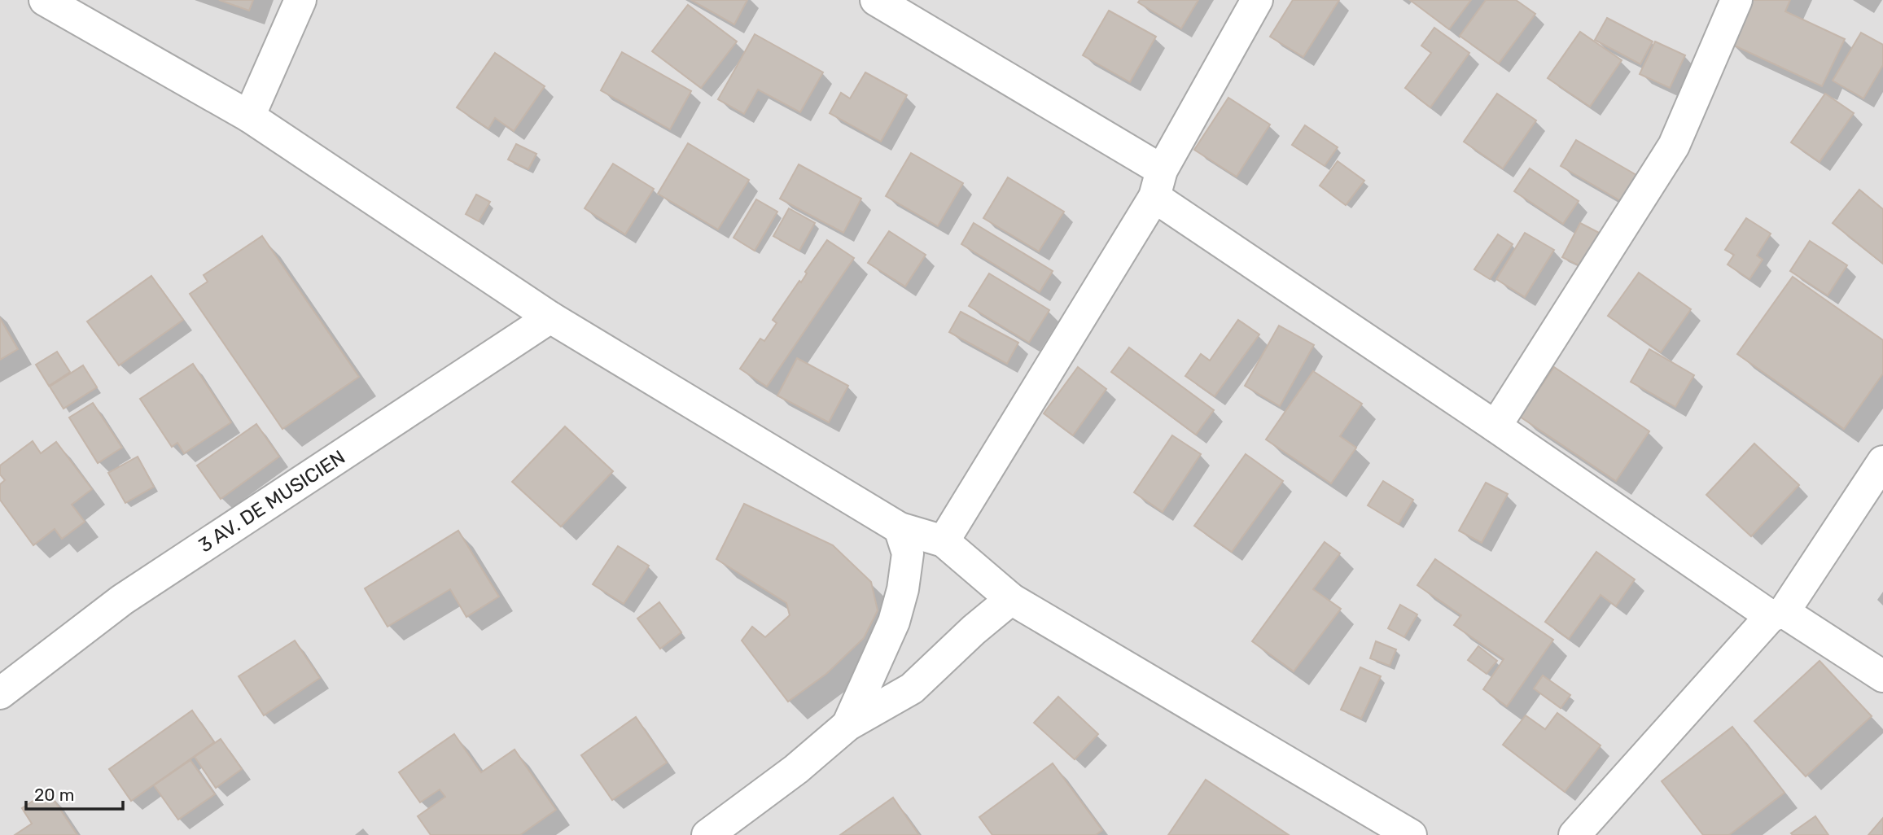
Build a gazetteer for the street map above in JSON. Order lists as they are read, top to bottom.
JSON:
{
  "streets": {
    "street": ["3 AV. DE MUSICIEN"]
  },
  "scale_bar": "20 m"
}
